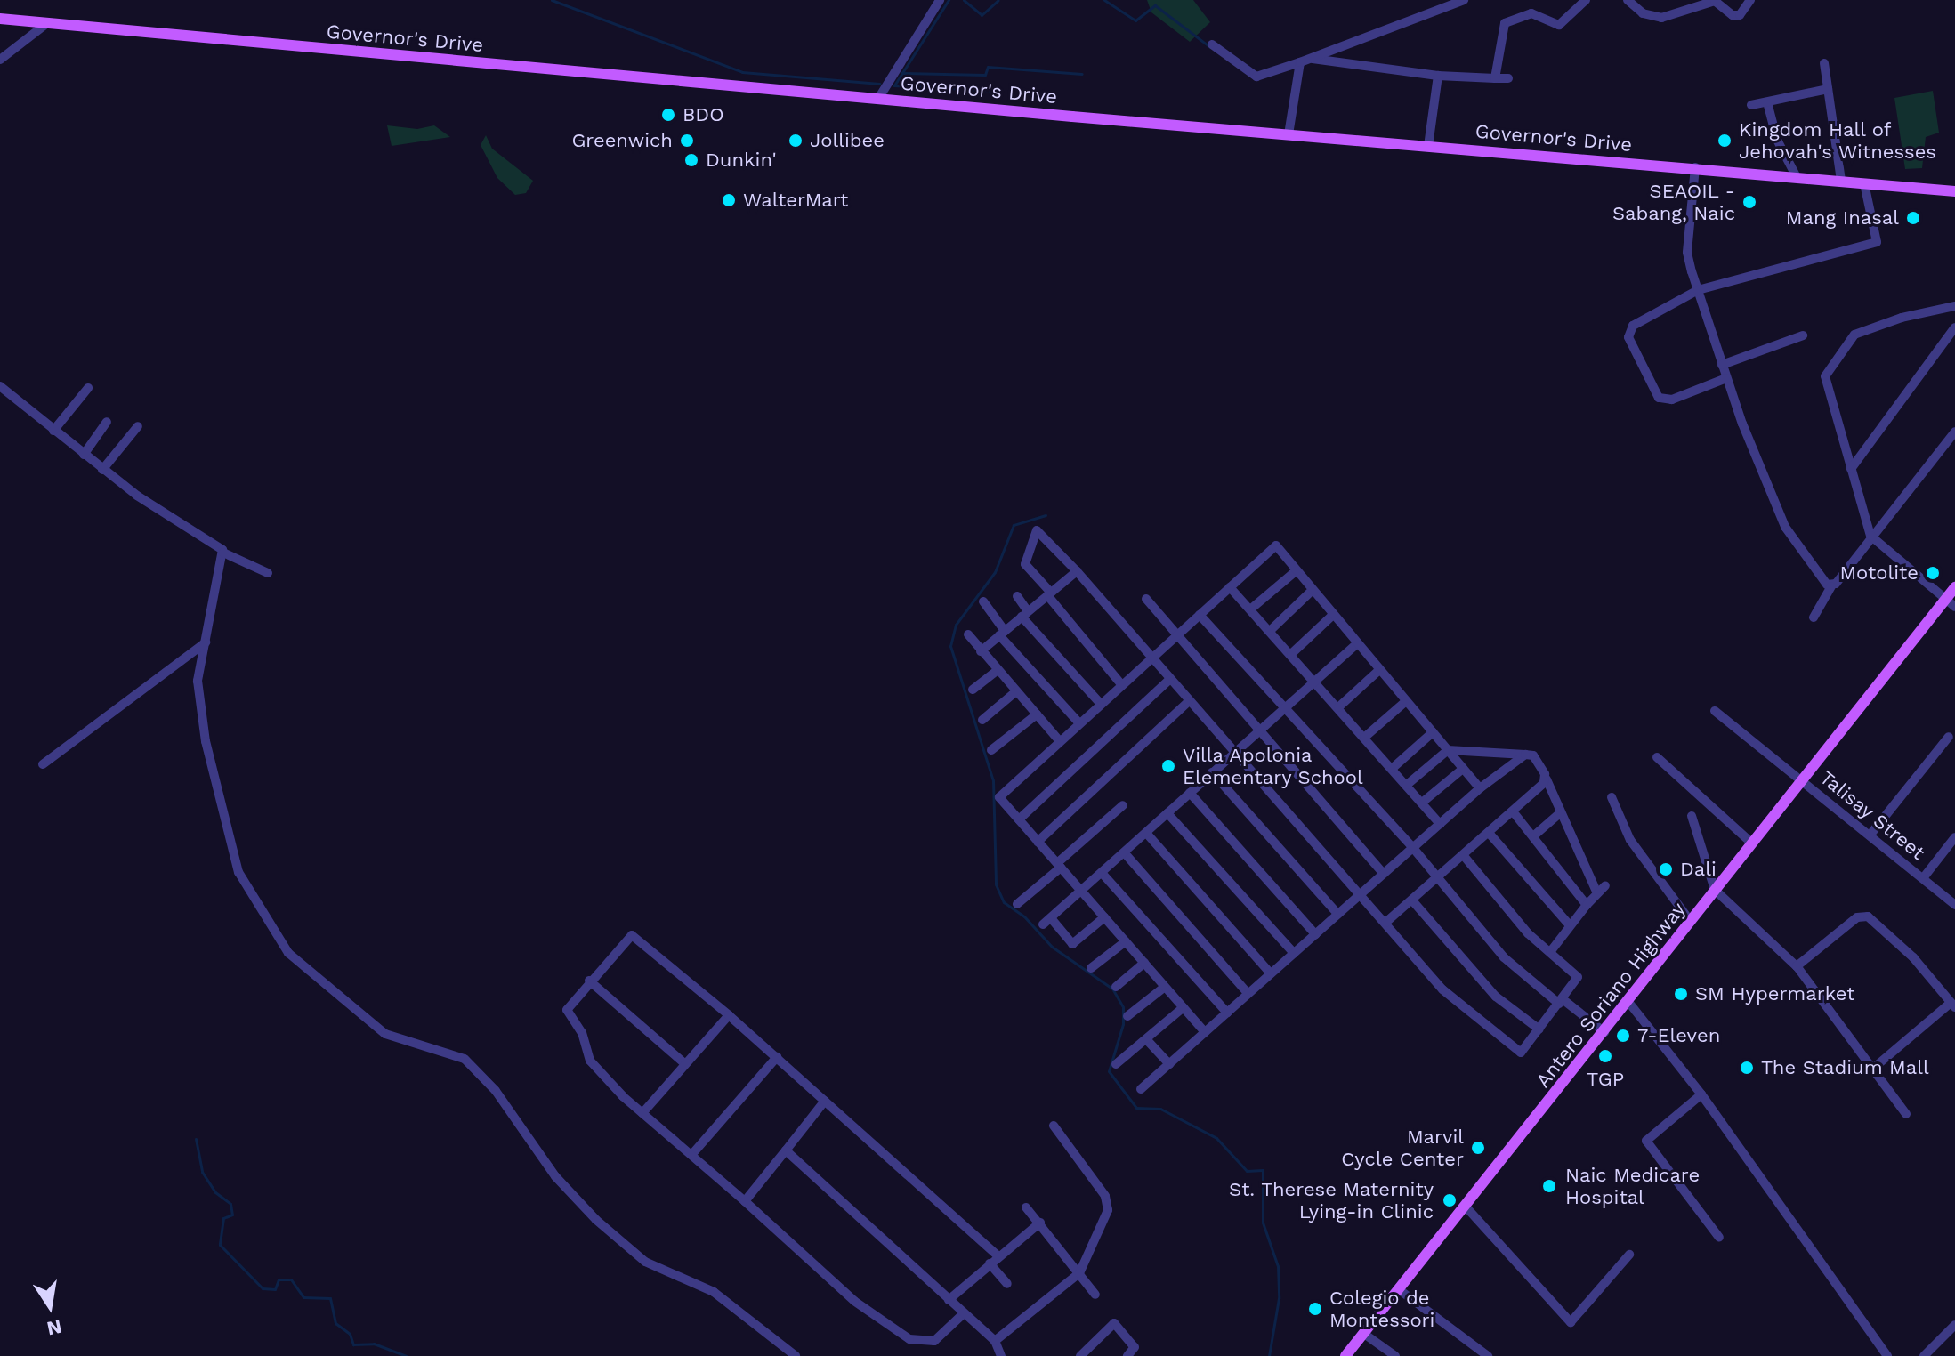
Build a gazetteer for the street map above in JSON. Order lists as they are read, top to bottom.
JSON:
{
  "streets": {
    "main road": ["Governor's Drive", "Antero Soriano Highway"],
    "street": ["Talisay Street"]
  },
  "crossings": [
    ["Talisay Street", "Antero Soriano Highway"]
  ],
  "places": [
    "BDO",
    "Greenwich",
    "Jollibee",
    "Kingdom Hall of Jehovah's Witnesses",
    "Dunkin'",
    "WalterMart",
    "SEAOIL - Sabang, Naic",
    "Mang Inasal",
    "Motolite",
    "Villa Apolonia Elementary School",
    "Dali",
    "SM Hypermarket",
    "7-Eleven",
    "TGP",
    "The Stadium Mall",
    "Marvil Cycle Center",
    "Naic Medicare Hospital",
    "St. Therese Maternity Lying-in Clinic",
    "Colegio de Montessori"
  ],
  "north": "bottom"
}
